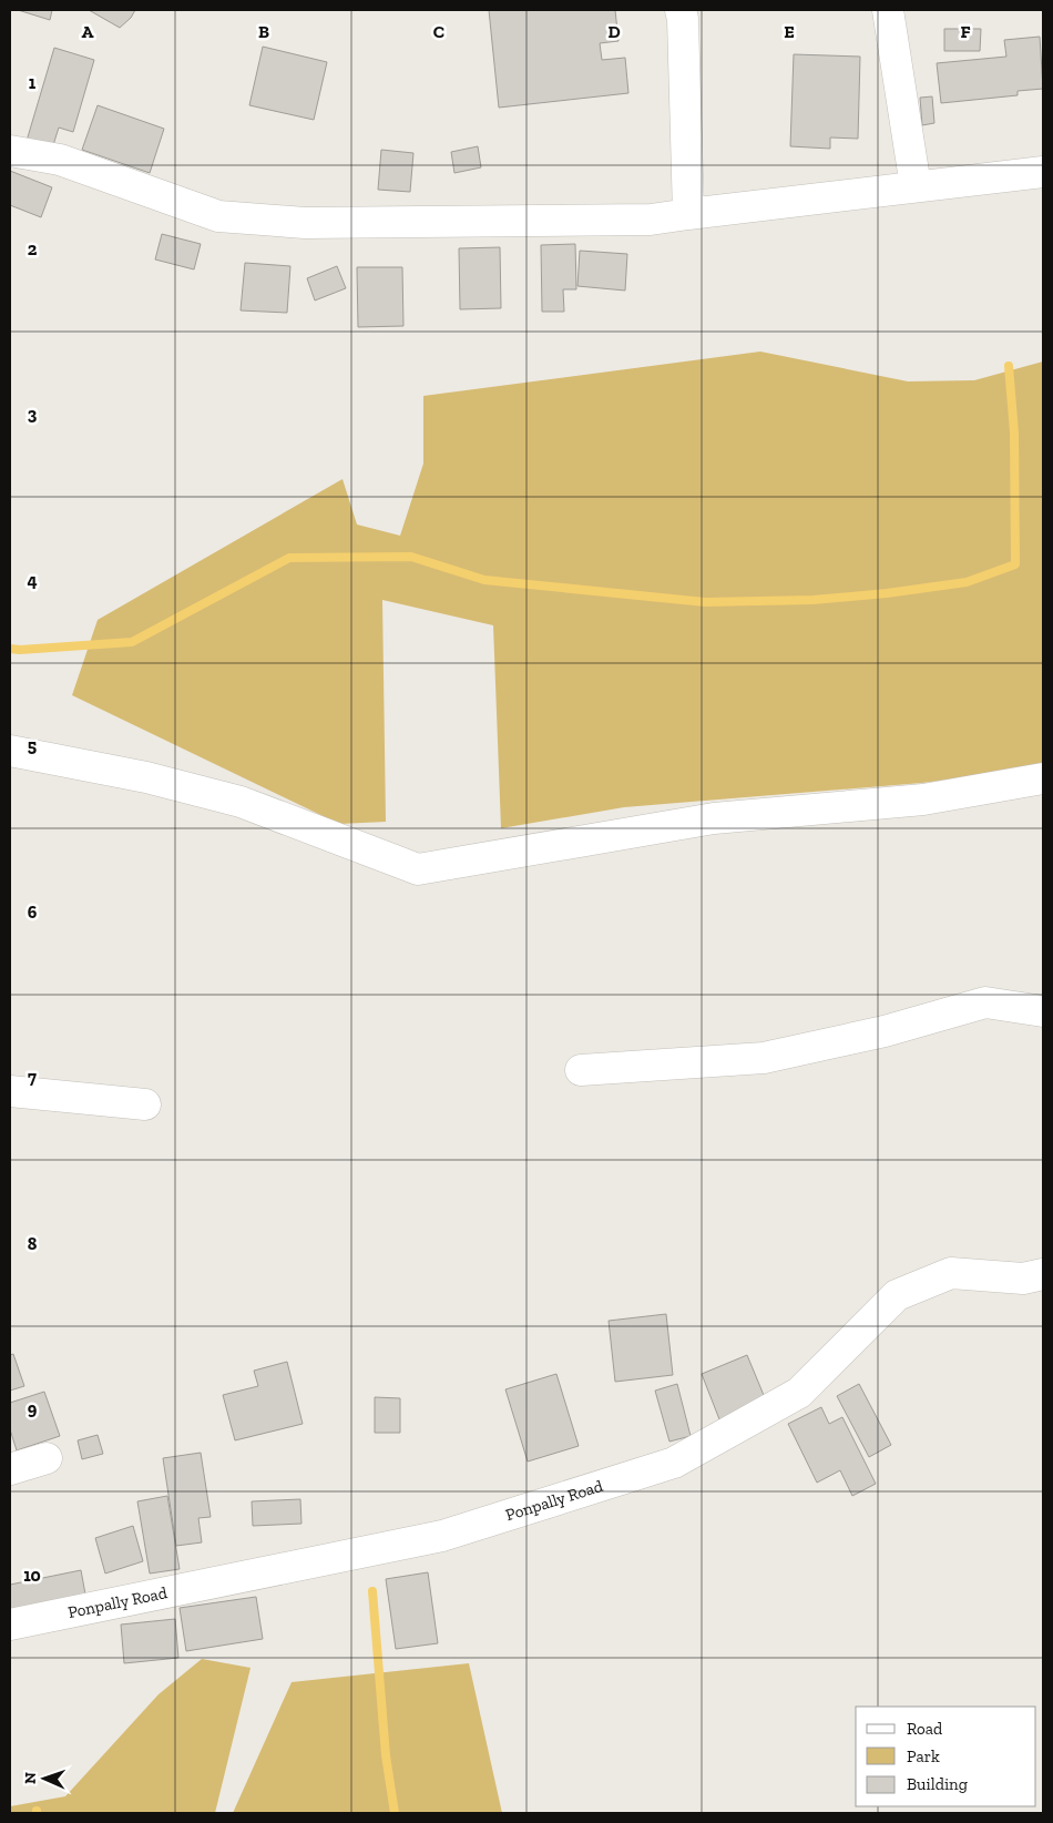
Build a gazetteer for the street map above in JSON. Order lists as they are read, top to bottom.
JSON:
{
  "streets": {
    "street": ["Ponpally Road"]
  },
  "legend": ["Road", "Park", "Building"],
  "north": "left",
  "grid": {
    "columns": [
      "A",
      "B",
      "C",
      "D",
      "E",
      "F"
    ],
    "rows": [
      "1",
      "2",
      "3",
      "4",
      "5",
      "6",
      "7",
      "8",
      "9",
      "10"
    ]
  }
}
